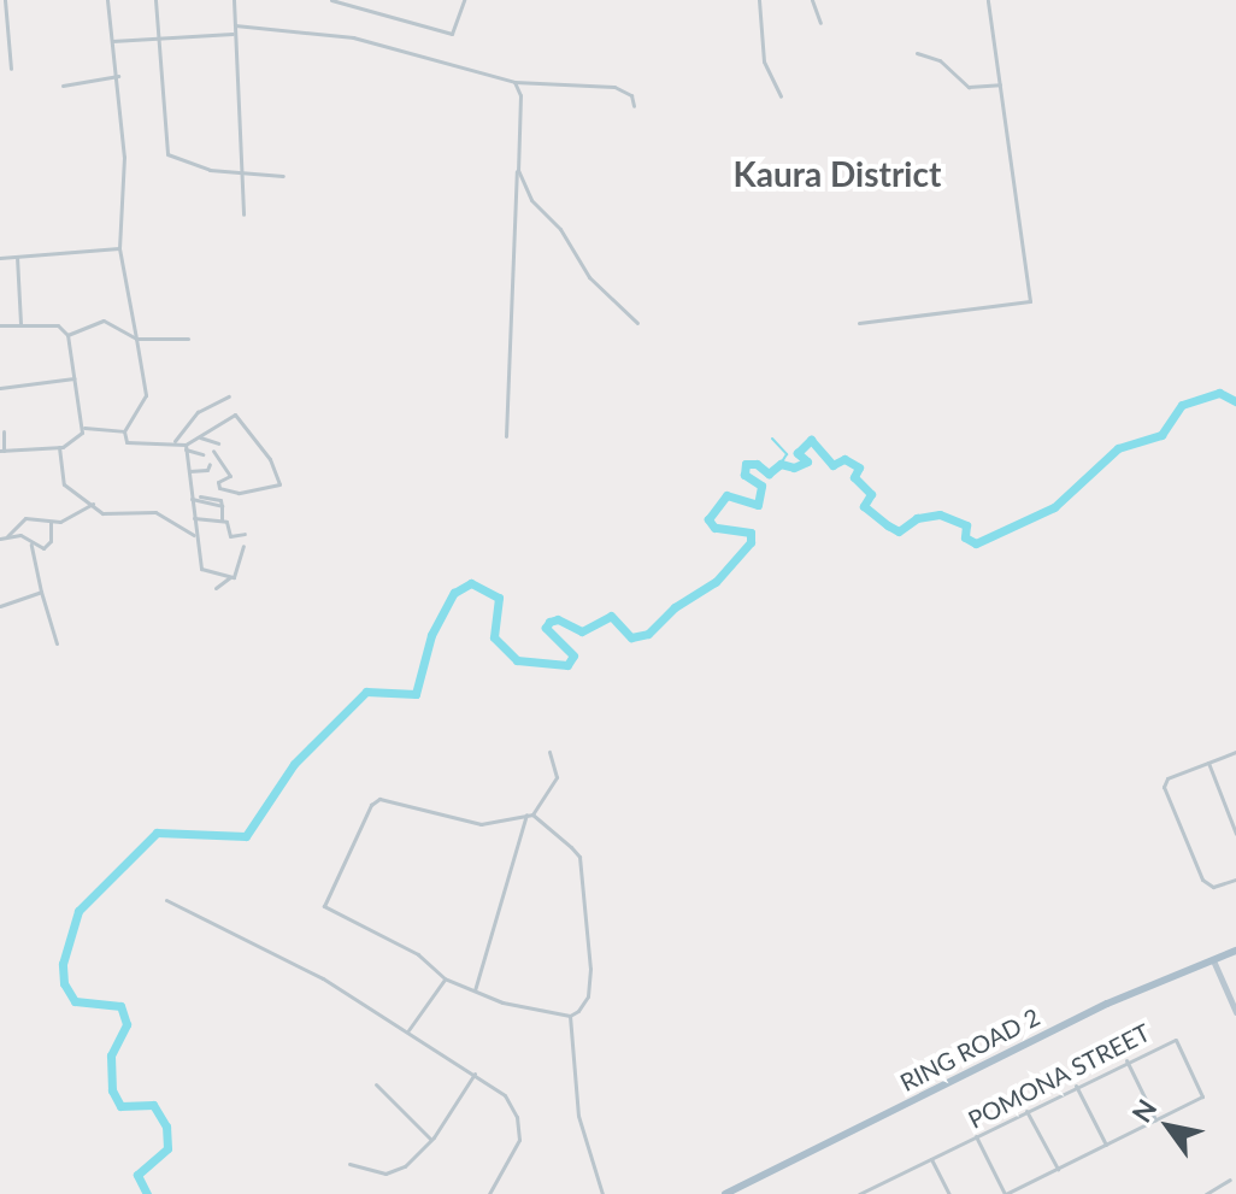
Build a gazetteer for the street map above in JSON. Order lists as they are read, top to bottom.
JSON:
{
  "streets": {
    "main road": ["RING ROAD 2"],
    "street": ["POMONA STREET"]
  },
  "districts": ["Kaura District"],
  "north": "top left"
}
